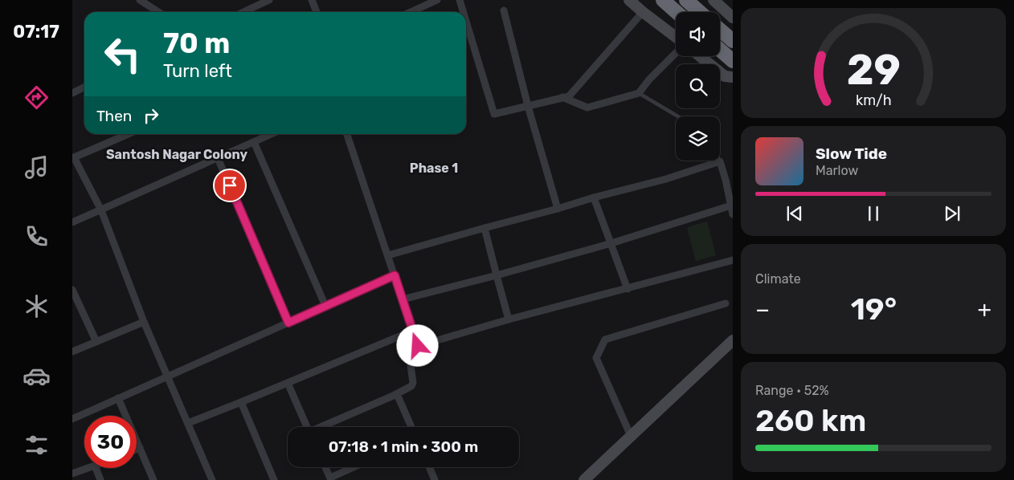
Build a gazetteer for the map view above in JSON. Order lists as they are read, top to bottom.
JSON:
{
  "districts": ["Santosh Nagar Colony", "Phase 1"],
  "page": {
    "tabs": "07:17",
    "turn": ["70 m", "Turn left"],
    "then": "Then",
    "song": ["Slow Tide", "Marlow"],
    "tile": [
      "Climate",
      ["Range · 52%", "260 km"]
    ],
    "heat": ["−", "19°", "+"],
    "limit": "30",
    "trip": "07:18 · 1 min · 300 m",
    "gauge": ["29", "km/h"]
  }
}
